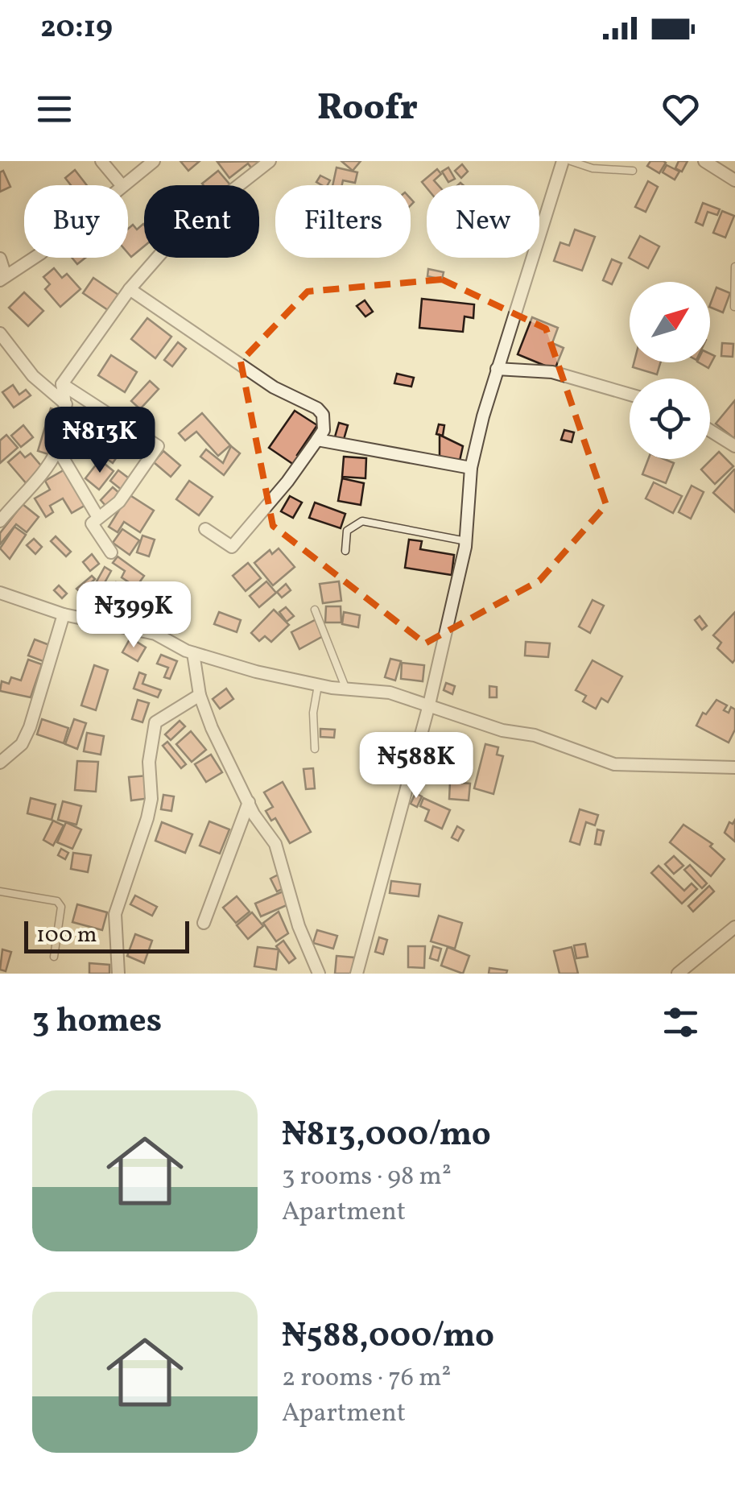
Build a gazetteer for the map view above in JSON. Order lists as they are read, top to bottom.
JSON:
{
  "scale_bar": "100 m",
  "north": "top right",
  "page": {
    "status": "20:19",
    "header": "Roofr",
    "chip": [
      "Buy",
      "Rent",
      "Filters",
      "New"
    ],
    "price": ["₦813K", "₦399K", "₦588K"],
    "scale": "100 m",
    "heading": "3 homes",
    "list": [
      {
        "name": "₦813,000/mo",
        "note": "3 rooms · 98 m² · Apartment"
      },
      {
        "name": "₦588,000/mo",
        "note": "2 rooms · 76 m² · Apartment"
      }
    ]
  }
}
